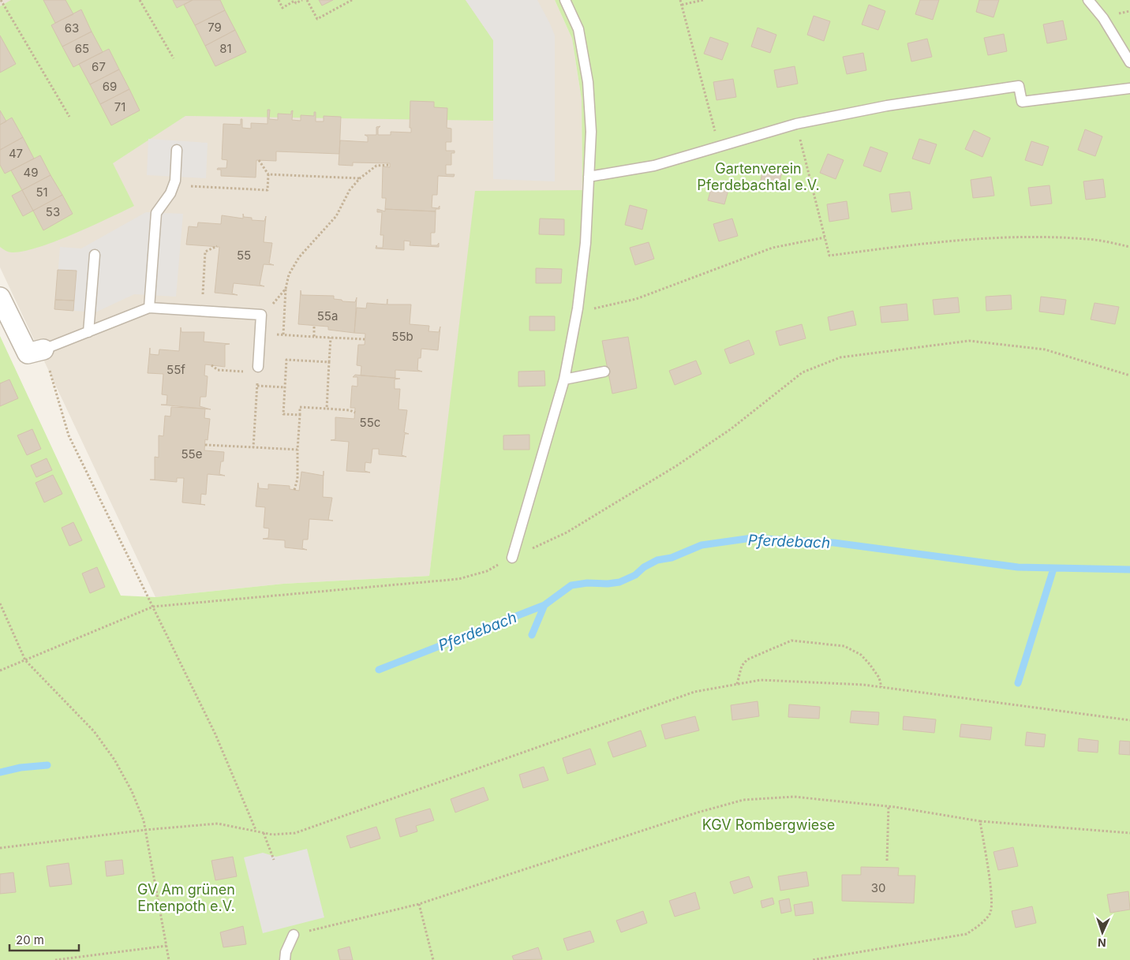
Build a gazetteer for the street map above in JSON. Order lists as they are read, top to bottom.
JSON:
{
  "water": ["Pferdebach"],
  "parks": ["Gartenverein Pferdebachtal e.V.", "KGV Rombergwiese", "GV Am grünen Entenpoth e.V."],
  "house_numbers": [
    "79",
    "63",
    "65",
    "81",
    "67",
    "69",
    "71",
    "47",
    "49",
    "51",
    "53",
    "55",
    "55a",
    "55b",
    "55f",
    "55c",
    "55e",
    "30"
  ],
  "scale_bar": "20 m",
  "north": "bottom"
}
